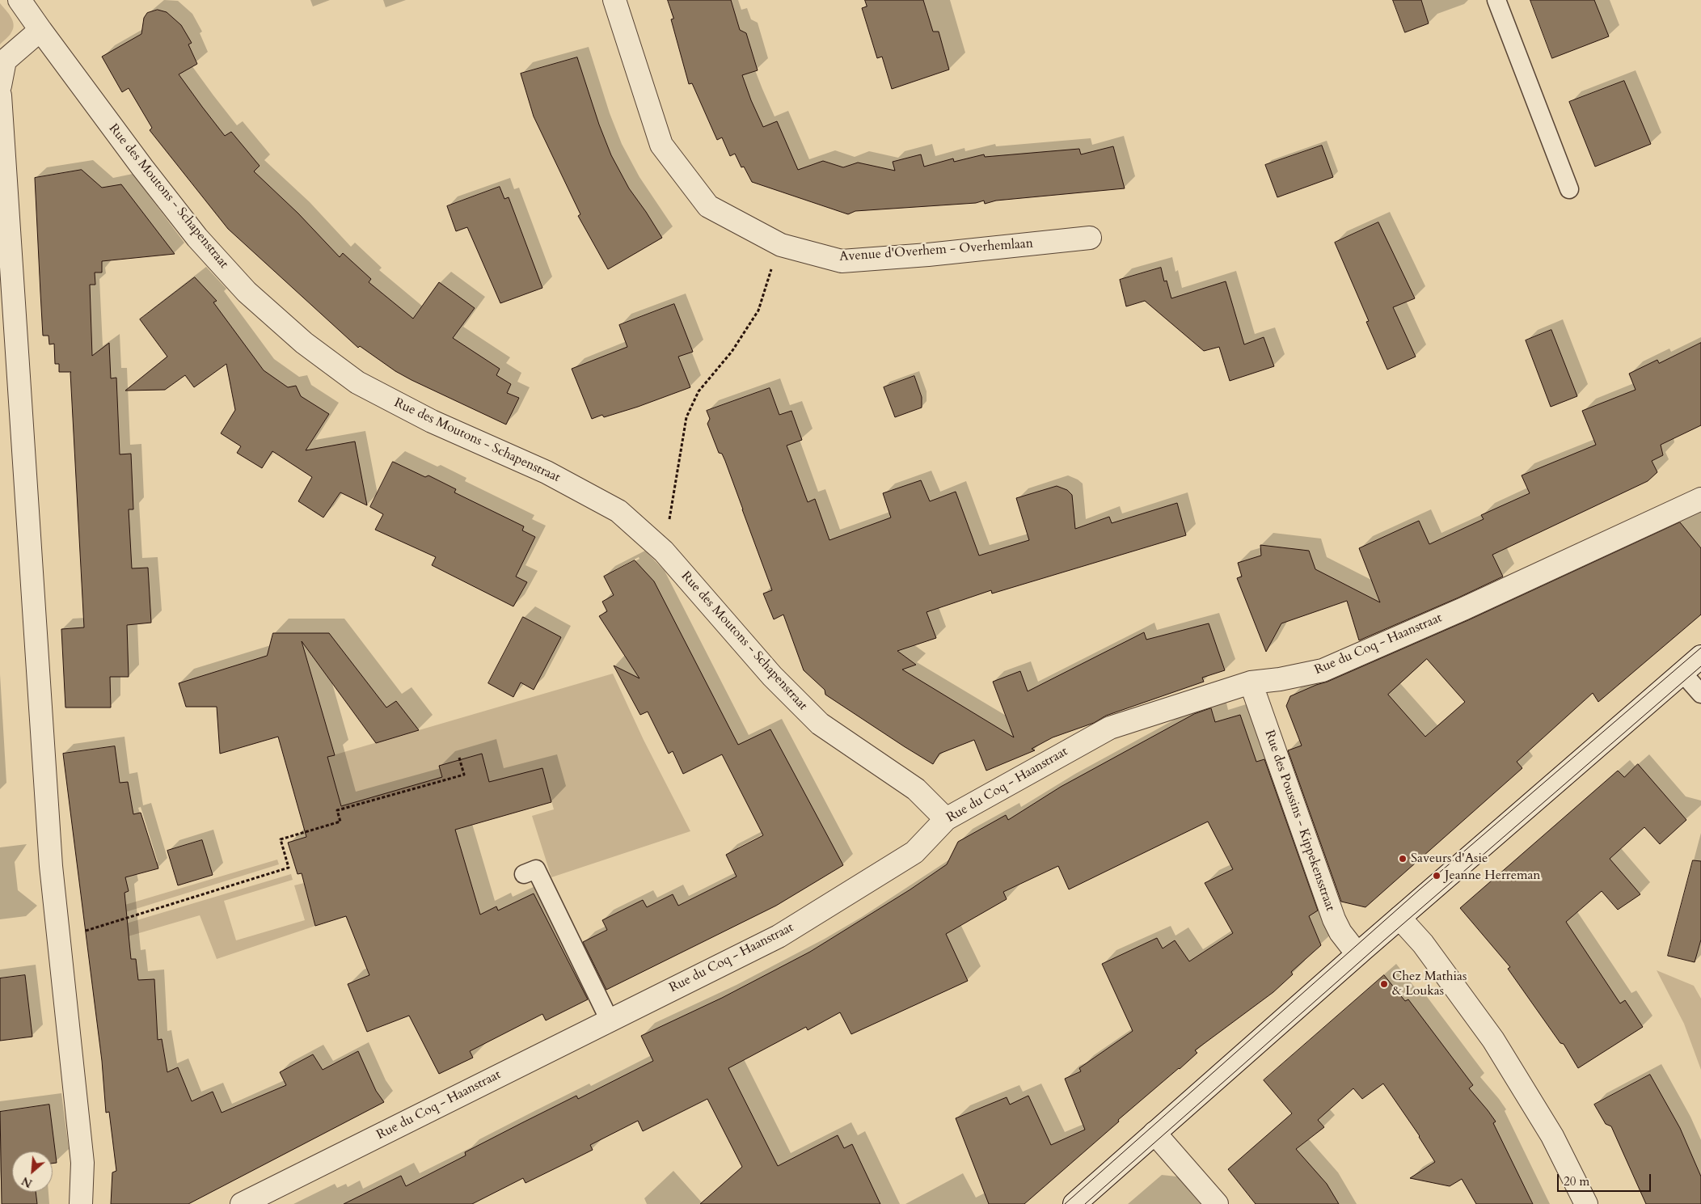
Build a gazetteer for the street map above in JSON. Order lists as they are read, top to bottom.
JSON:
{
  "streets": {
    "street": [
      "Rue des Moutons - Schapenstraat",
      "Avenue d'Overhem - Overhemlaan",
      "Rue du Coq - Haanstraat",
      "Rue des Poussins - Kippekensstraat"
    ]
  },
  "crossings": [
    ["Rue des Moutons - Schapenstraat", "Rue du Coq - Haanstraat"],
    ["Rue du Coq - Haanstraat", "Rue des Poussins - Kippekensstraat"]
  ],
  "places": ["Saveurs d'Asie", "Jeanne Herreman", "Chez Mathias & Loukas"],
  "scale_bar": "20 m",
  "north": "bottom left"
}
